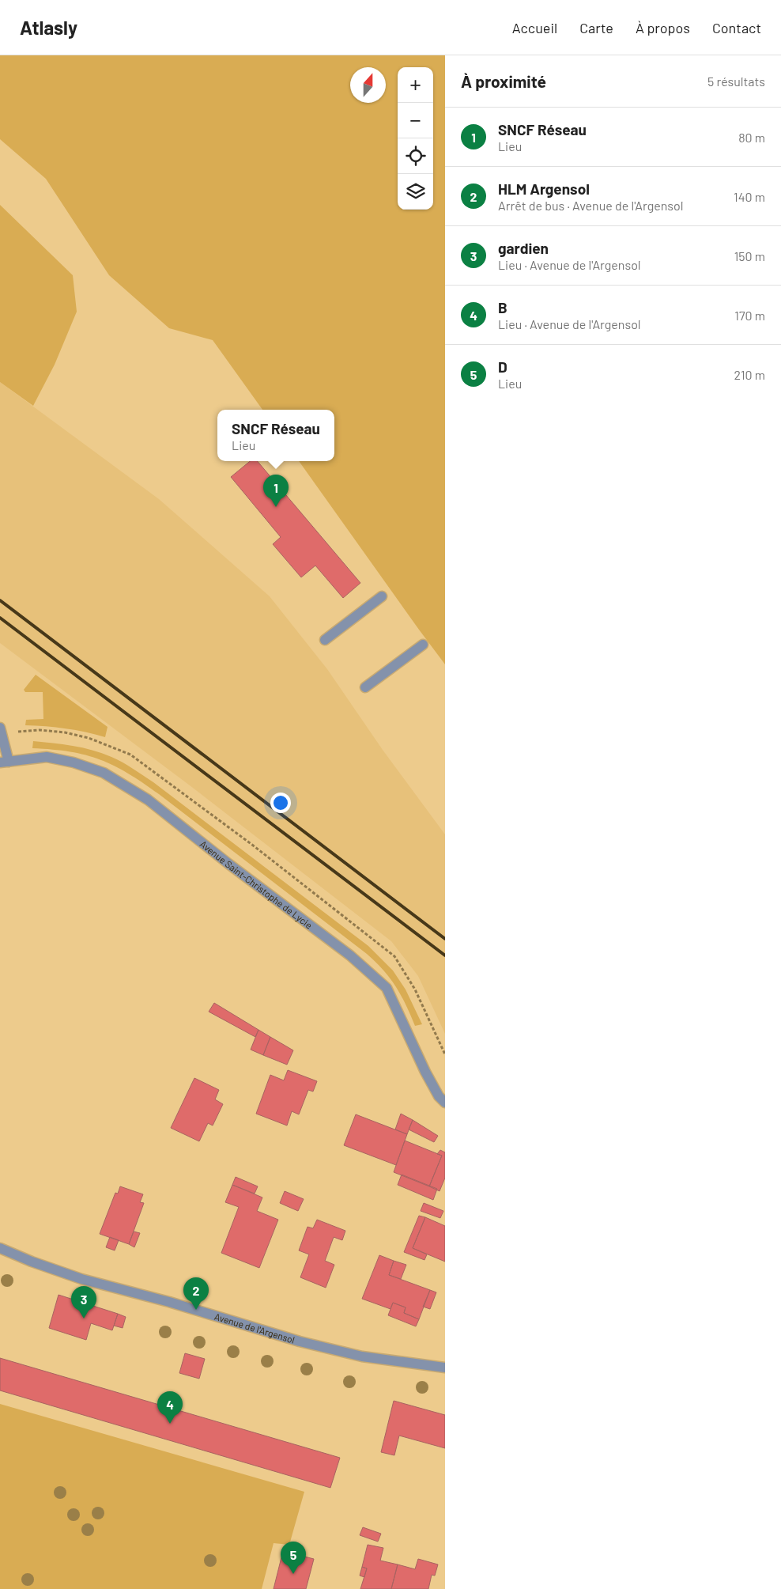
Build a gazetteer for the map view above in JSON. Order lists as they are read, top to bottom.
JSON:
{
  "streets": {
    "street": ["Avenue Saint-Christophe de Lycie", "Avenue de l'Argensol"]
  },
  "north": "top",
  "page": {
    "header": "Atlasly",
    "nav": [
      "Accueil",
      "Carte",
      "À propos",
      "Contact"
    ],
    "heading": ["À proximité", "5 résultats"],
    "map_buttons": ["+", "−"],
    "list": [
      {
        "mark": "1",
        "name": "SNCF Réseau",
        "note": "Lieu",
        "value": "80 m"
      },
      {
        "mark": "2",
        "name": "HLM Argensol",
        "note": "Arrêt de bus · Avenue de l'Argensol",
        "value": "140 m"
      },
      {
        "mark": "3",
        "name": "gardien",
        "note": "Lieu · Avenue de l'Argensol",
        "value": "150 m"
      },
      {
        "mark": "4",
        "name": "B",
        "note": "Lieu · Avenue de l'Argensol",
        "value": "170 m"
      },
      {
        "mark": "5",
        "name": "D",
        "note": "Lieu",
        "value": "210 m"
      }
    ],
    "popup": ["SNCF Réseau", "Lieu"],
    "pins": [
      "1",
      "2",
      "3",
      "4",
      "5"
    ]
  }
}
